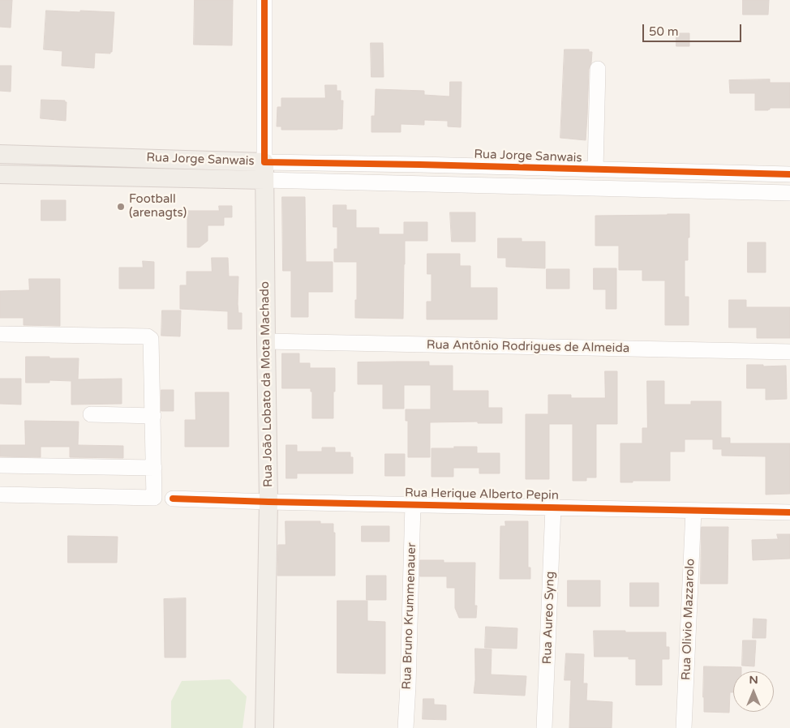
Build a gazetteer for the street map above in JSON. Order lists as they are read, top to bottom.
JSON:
{
  "streets": {
    "main road": ["Rua Jorge Sanwais", "Rua João Lobato da Mota Machado"],
    "street": [
      "Rua Antônio Rodrigues de Almeida",
      "Rua Herique Alberto Pepin",
      "Rua Bruno Krummenauer",
      "Rua Aureo Syng",
      "Rua Olivio Mazzarolo"
    ]
  },
  "crossings": [
    ["Rua Jorge Sanwais", "Rua João Lobato da Mota Machado"],
    ["Rua Antônio Rodrigues de Almeida", "Rua João Lobato da Mota Machado"],
    ["Rua João Lobato da Mota Machado", "Rua Herique Alberto Pepin"],
    ["Rua Herique Alberto Pepin", "Rua Bruno Krummenauer"],
    ["Rua Herique Alberto Pepin", "Rua Aureo Syng"],
    ["Rua Herique Alberto Pepin", "Rua Olivio Mazzarolo"]
  ],
  "places": ["Football (arenagts)"],
  "scale_bar": "50 m",
  "north": "top"
}
